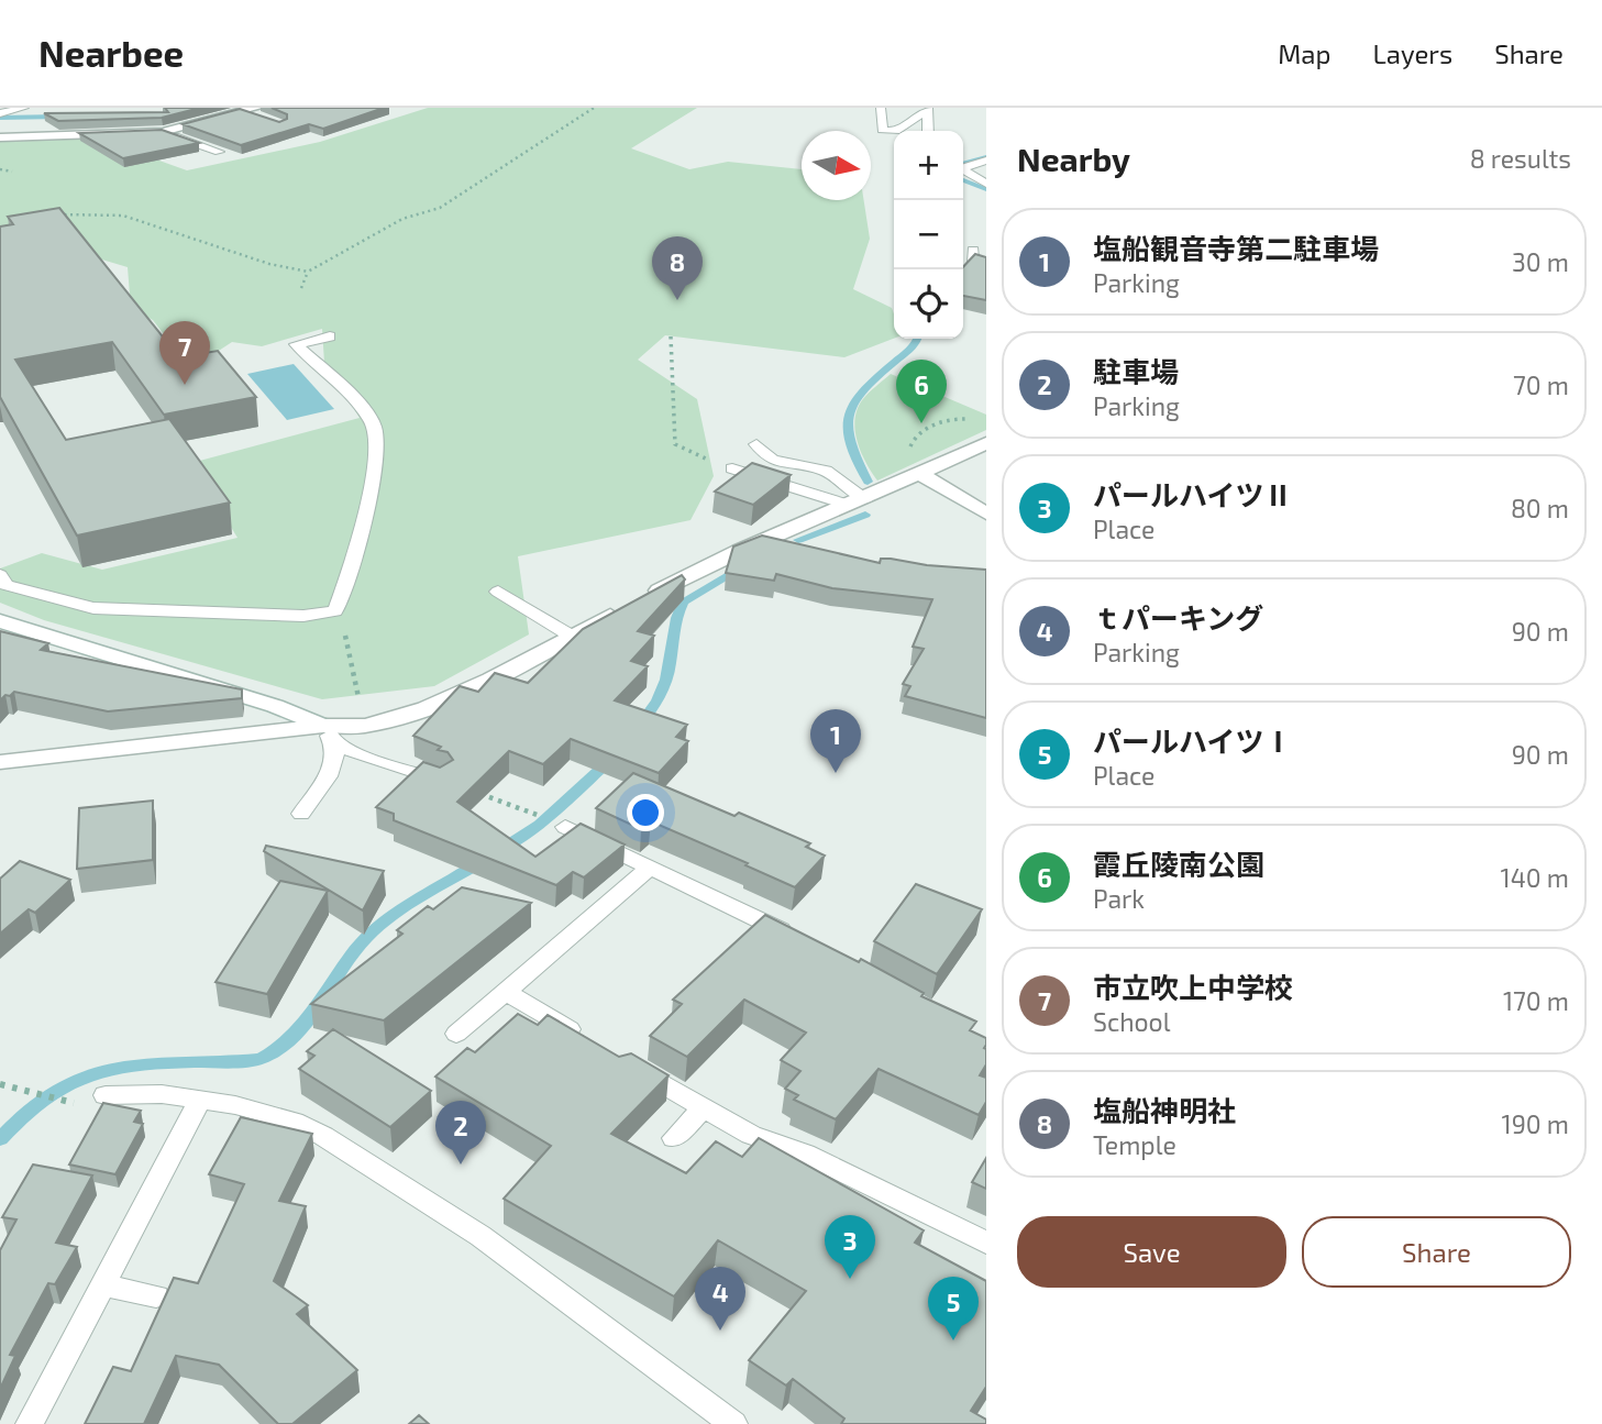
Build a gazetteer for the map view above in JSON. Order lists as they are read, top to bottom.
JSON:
{
  "north": "right",
  "page": {
    "header": "Nearbee",
    "nav": ["Map", "Layers", "Share"],
    "heading": ["Nearby", "8 results"],
    "map_buttons": ["+", "−"],
    "list": [
      {
        "mark": "1",
        "name": "塩船観音寺第二駐車場",
        "note": "Parking",
        "value": "30 m"
      },
      {
        "mark": "2",
        "name": "駐車場",
        "note": "Parking",
        "value": "70 m"
      },
      {
        "mark": "3",
        "name": "パールハイツⅡ",
        "note": "Place",
        "value": "80 m"
      },
      {
        "mark": "4",
        "name": "ｔパーキング",
        "note": "Parking",
        "value": "90 m"
      },
      {
        "mark": "5",
        "name": "パールハイツⅠ",
        "note": "Place",
        "value": "90 m"
      },
      {
        "mark": "6",
        "name": "霞丘陵南公園",
        "note": "Park",
        "value": "140 m"
      },
      {
        "mark": "7",
        "name": "市立吹上中学校",
        "note": "School",
        "value": "170 m"
      },
      {
        "mark": "8",
        "name": "塩船神明社",
        "note": "Temple",
        "value": "190 m"
      }
    ],
    "pins": [
      "8",
      "7",
      "6",
      "1",
      "2",
      "3",
      "4",
      "5"
    ],
    "buttons": ["Save", "Share"]
  }
}
